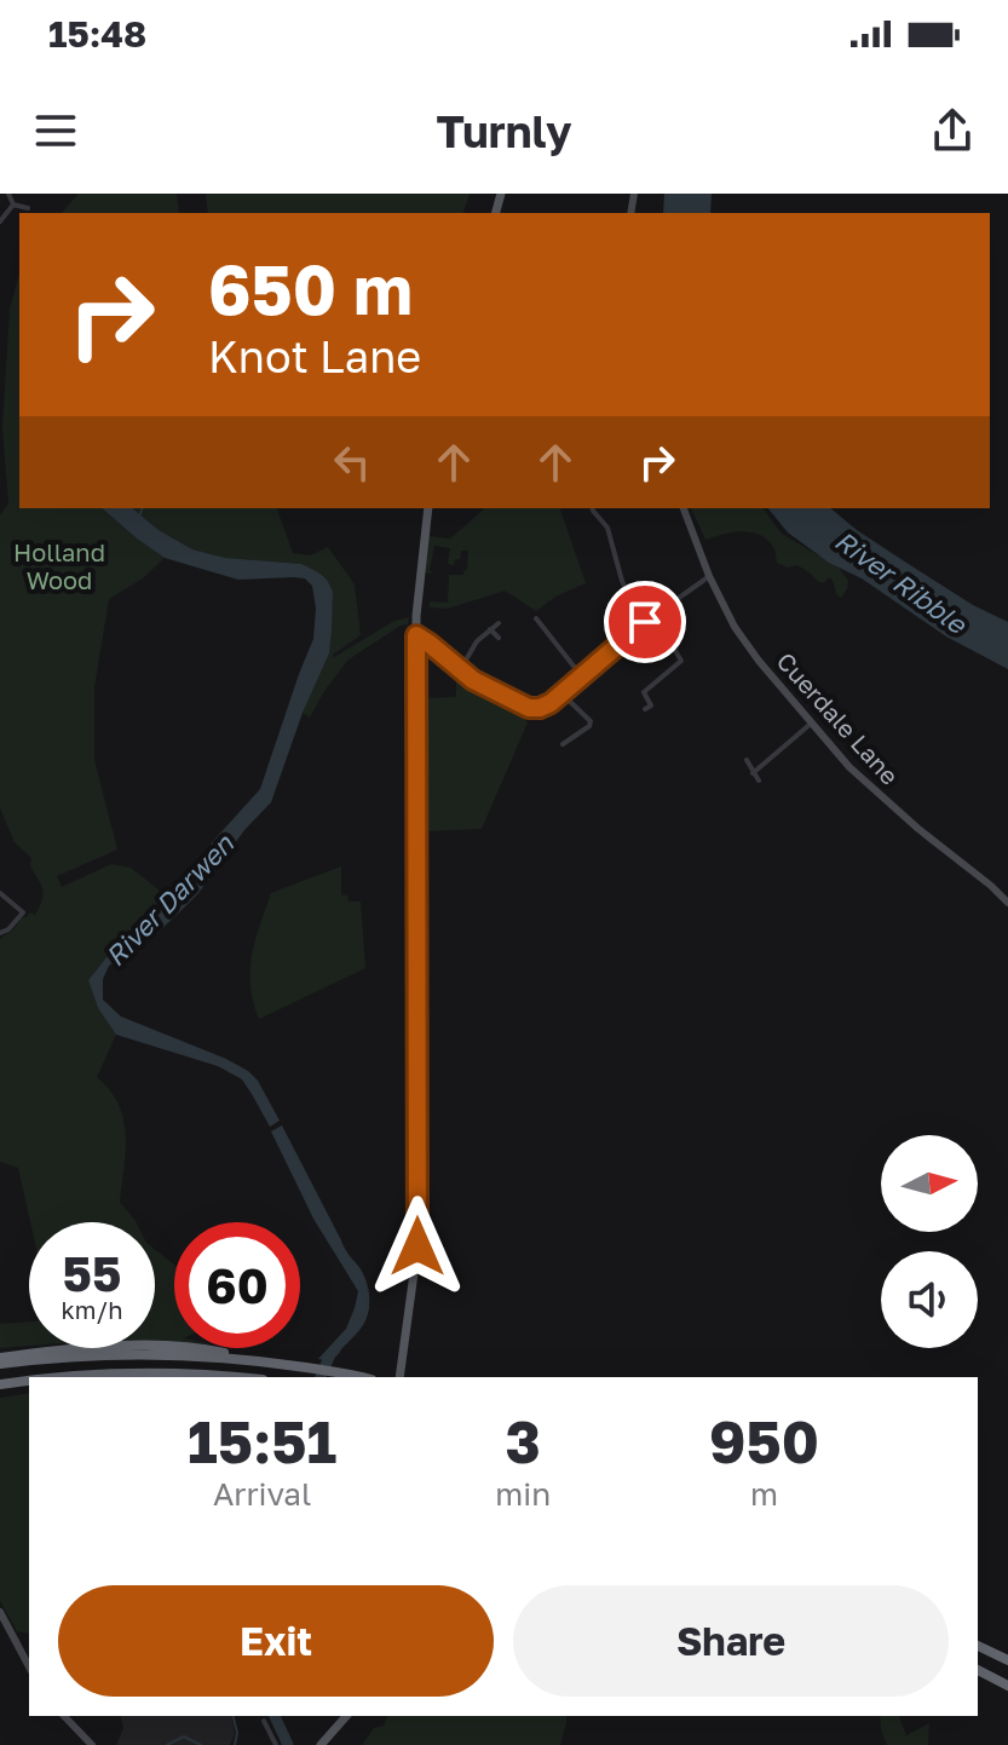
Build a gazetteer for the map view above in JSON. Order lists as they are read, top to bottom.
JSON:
{
  "streets": {
    "main road": ["Cuerdale Lane"]
  },
  "water": ["River Ribble", "River Darwen"],
  "parks": ["Holland Wood"],
  "north": "right",
  "page": {
    "status": "15:48",
    "header": "Turnly",
    "turn": ["650 m", "Knot Lane"],
    "speed": "55 km/h",
    "limit": "60",
    "eta": [
      "15:51",
      "Arrival",
      "3",
      "min",
      "950",
      "m"
    ],
    "buttons": ["Exit", "Share"]
  }
}
